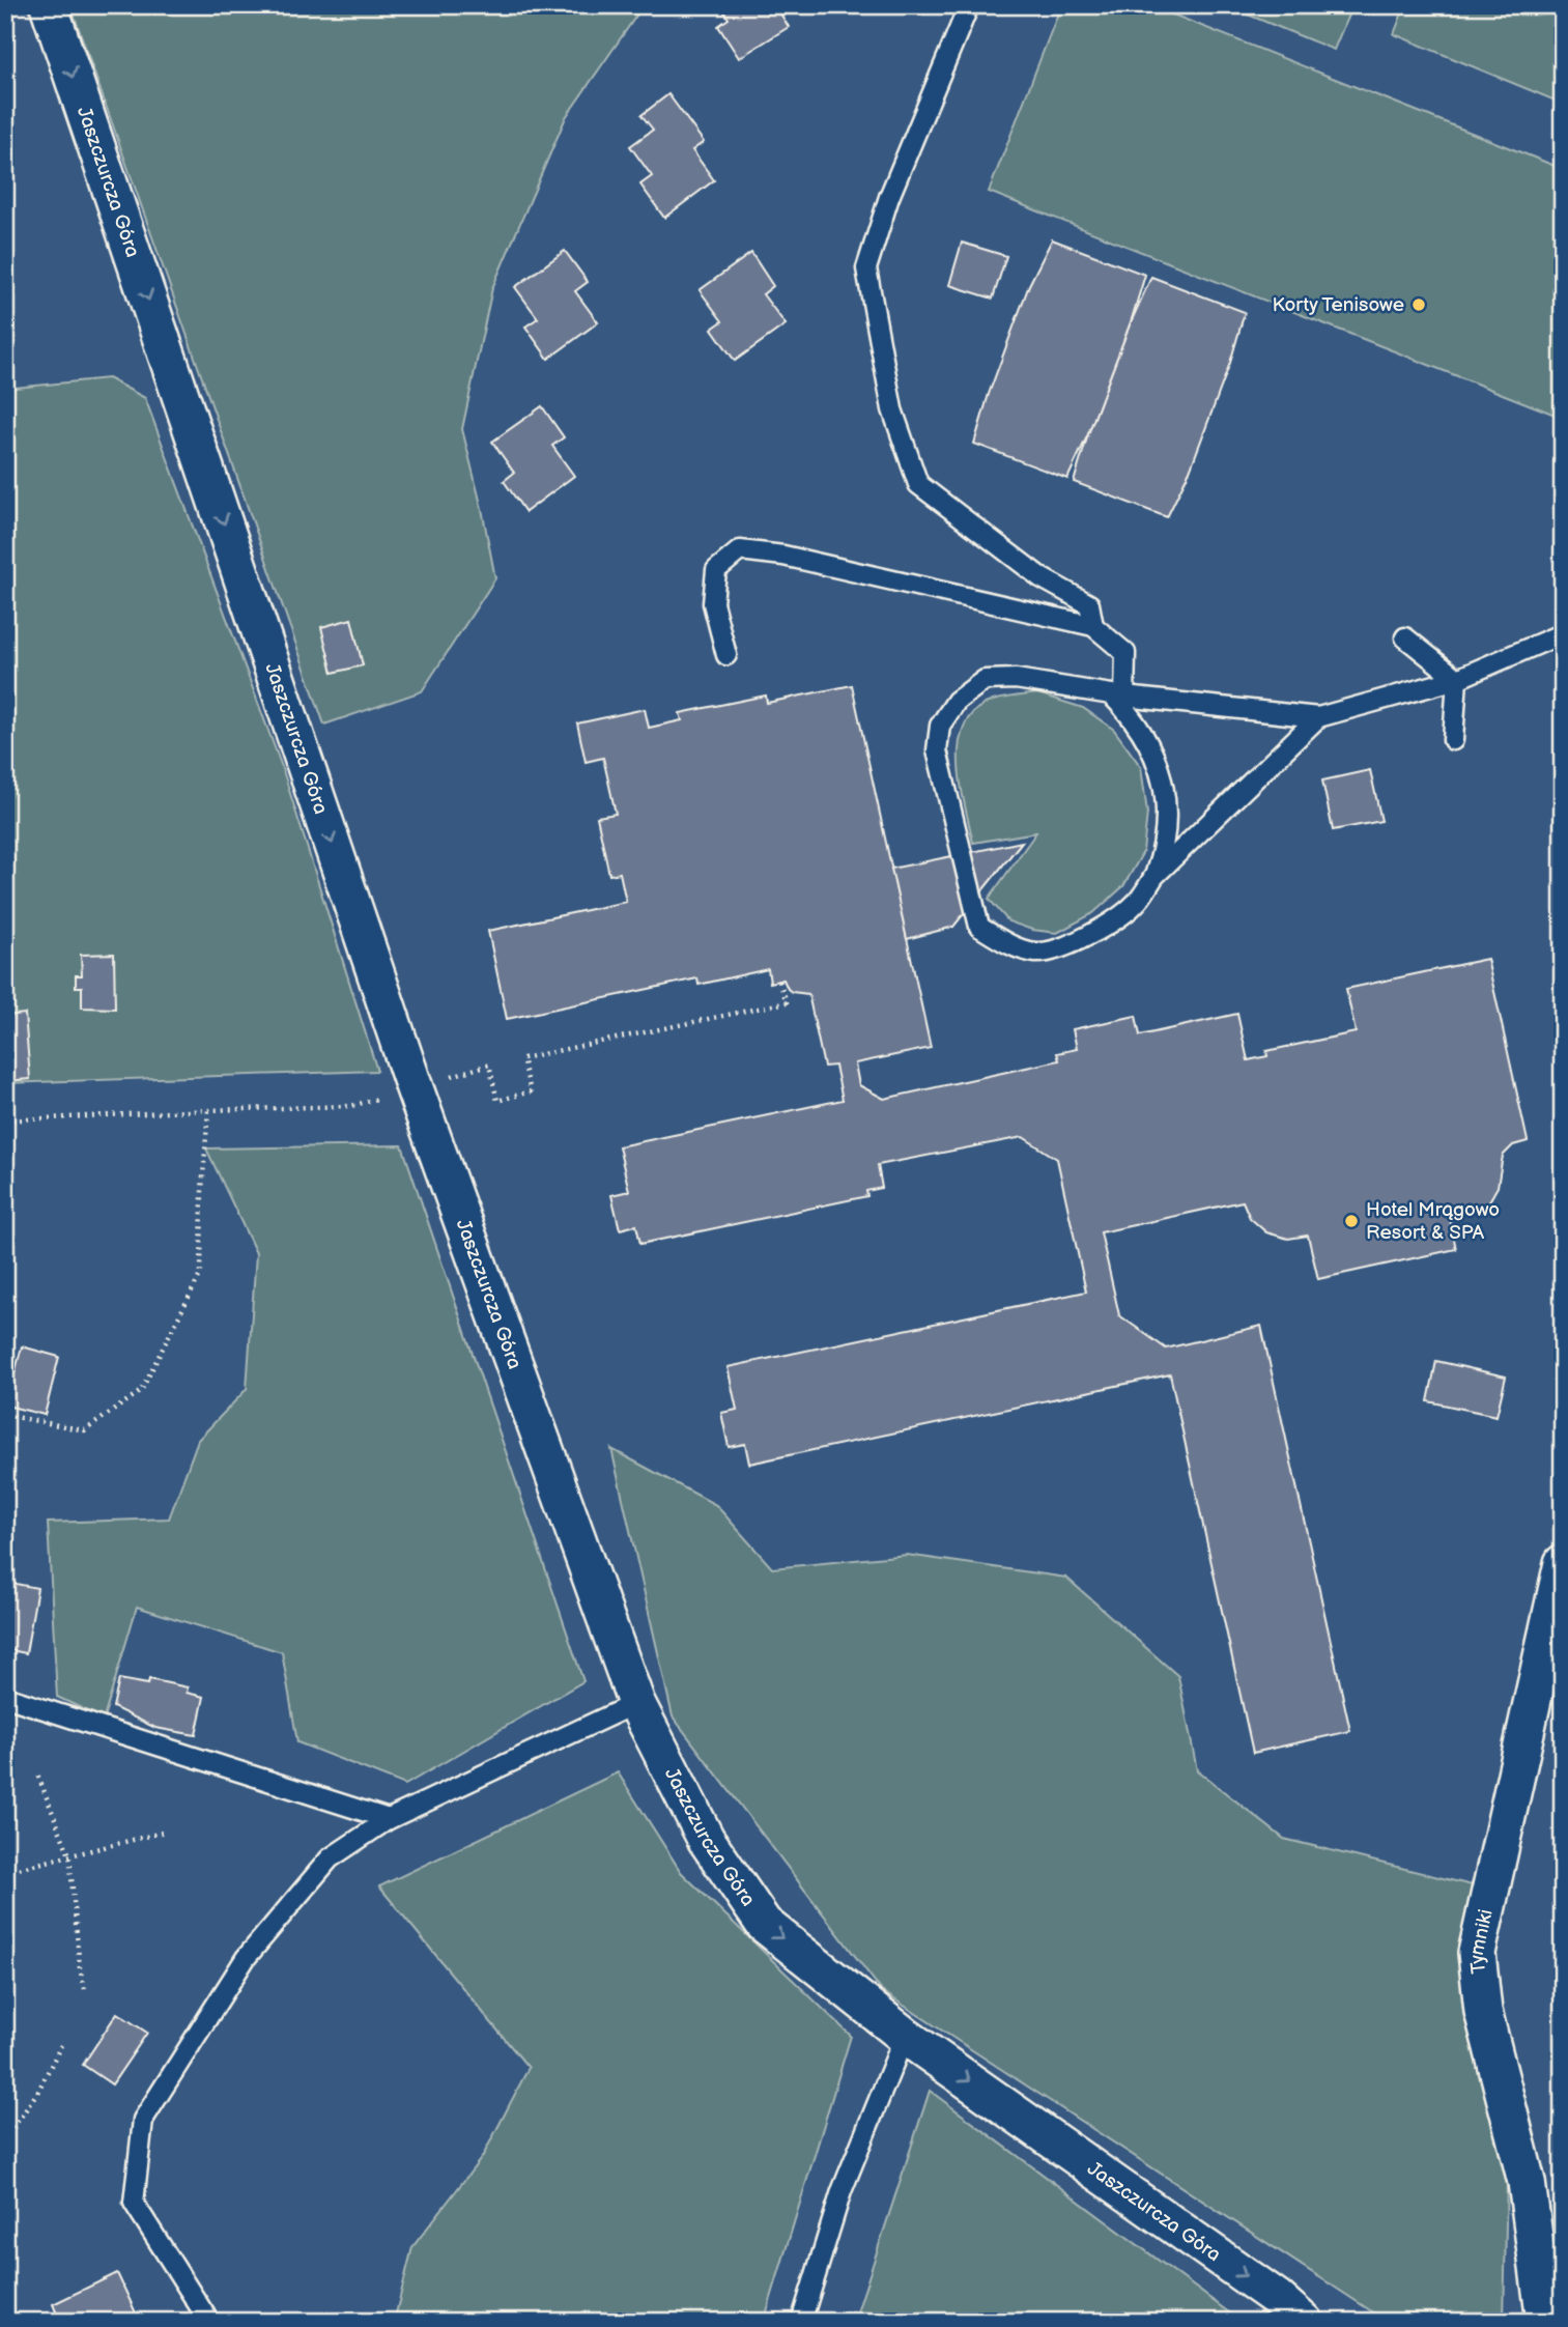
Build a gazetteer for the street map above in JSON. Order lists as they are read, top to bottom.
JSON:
{
  "streets": {
    "street": ["Jaszczurcza Góra", "Tymniki"]
  },
  "one_way": ["Jaszczurcza Góra"],
  "places": ["Korty Tenisowe", "Hotel Mrągowo Resort & SPA"]
}
